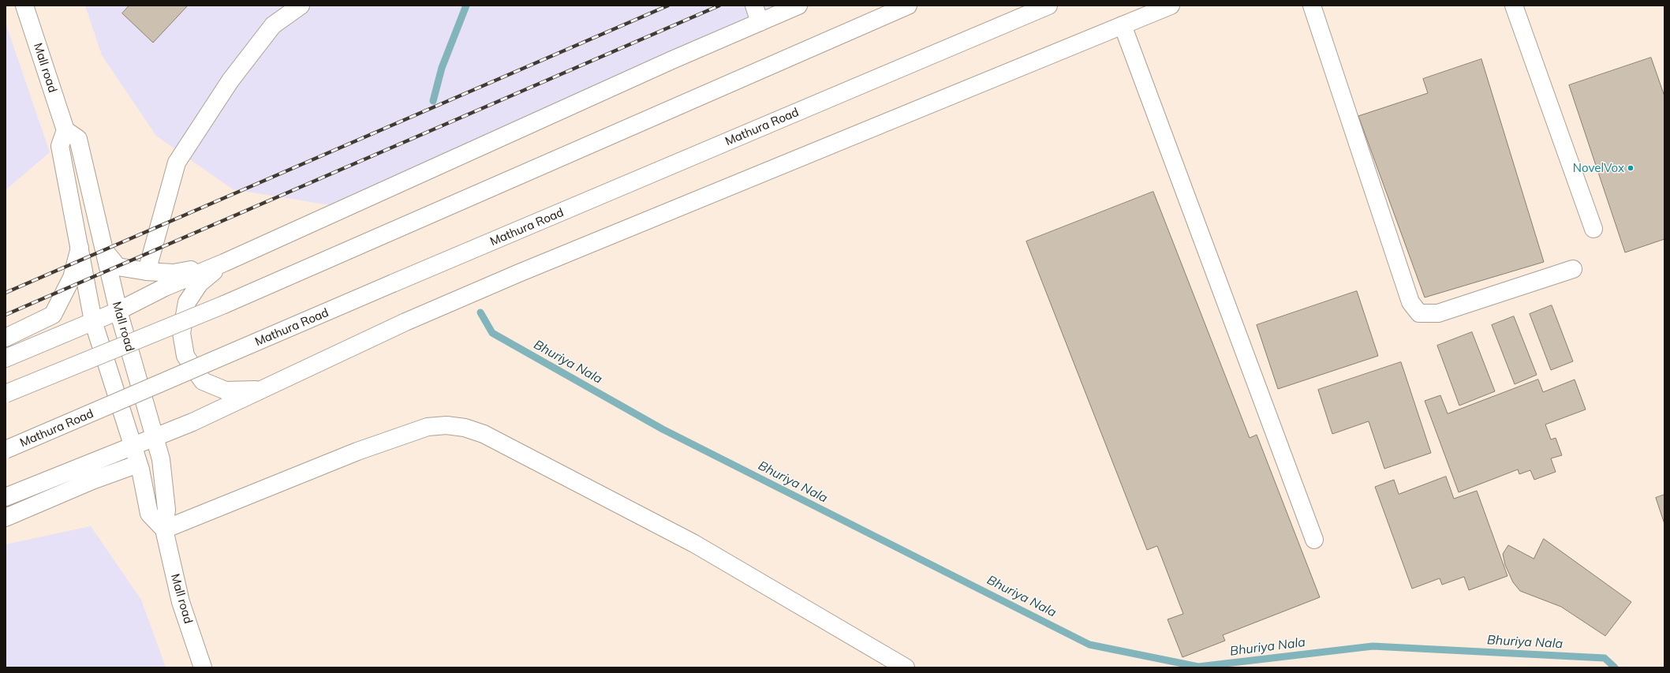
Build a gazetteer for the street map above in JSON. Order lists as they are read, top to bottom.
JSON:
{
  "streets": {
    "main road": ["Mall road", "Mathura Road"]
  },
  "water": ["Bhuriya Nala"],
  "places": ["NovelVox"]
}
